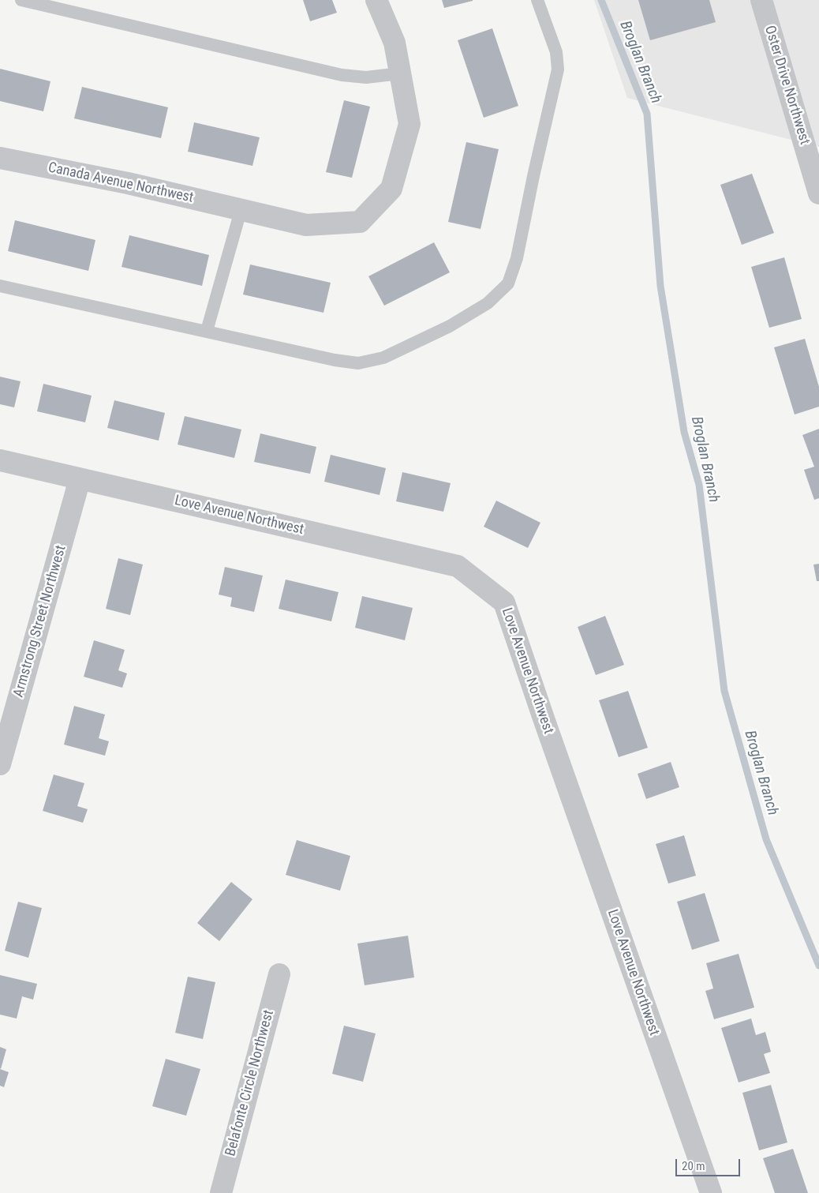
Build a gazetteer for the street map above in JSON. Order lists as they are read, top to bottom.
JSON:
{
  "streets": {
    "street": [
      "Oster Drive Northwest",
      "Canada Avenue Northwest",
      "Love Avenue Northwest",
      "Armstrong Street Northwest",
      "Belafonte Circle Northwest"
    ]
  },
  "crossings": [
    ["Love Avenue Northwest", "Armstrong Street Northwest"]
  ],
  "water": ["Broglan Branch"],
  "scale_bar": "20 m"
}
